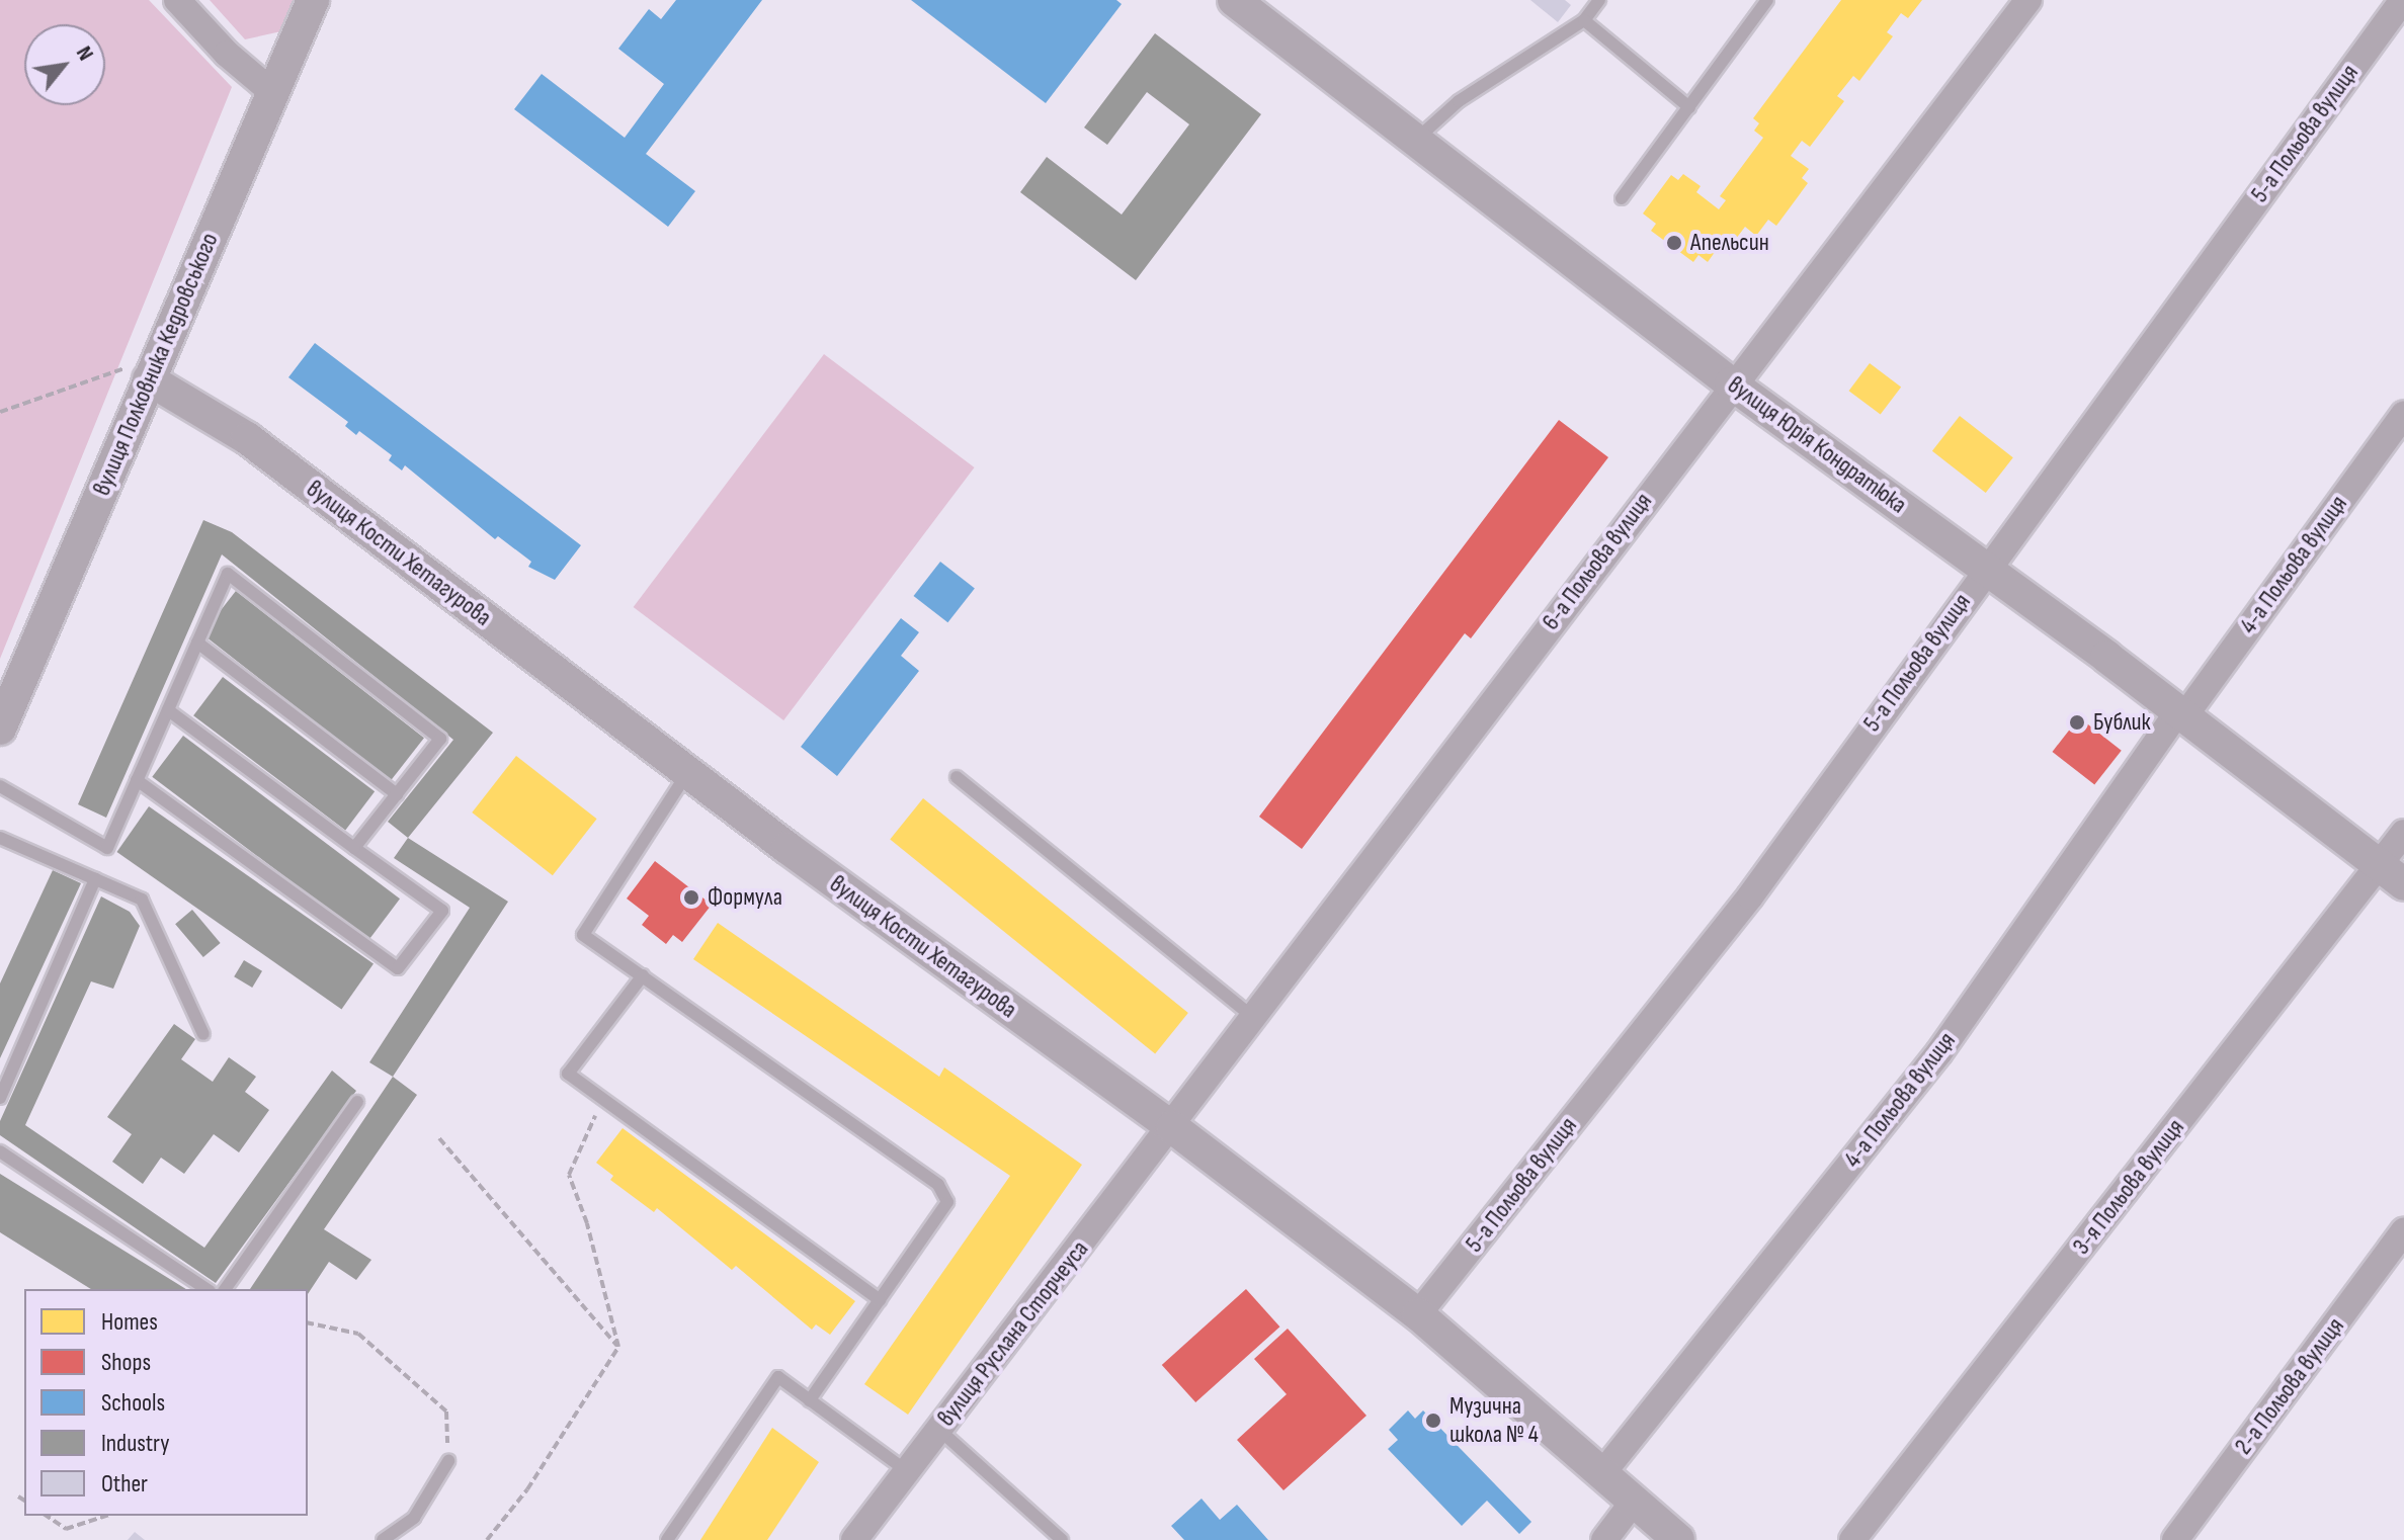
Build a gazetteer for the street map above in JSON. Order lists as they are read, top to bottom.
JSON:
{
  "streets": {
    "street": [
      "5-а Польова вулиця",
      "вулиця Полковника Кедровського",
      "вулиця Юрія Кондратюка",
      "вулиця Кости Хетагурова",
      "6-а Польова вулиця",
      "4-а Польова вулиця",
      "3-я Польова вулиця",
      "вулиця Руслана Сторчеуса",
      "2-а Польова вулиця"
    ]
  },
  "crossings": [
    ["5-а Польова вулиця", "вулиця Юрія Кондратюка"],
    ["5-а Польова вулиця", "вулиця Кости Хетагурова"],
    ["вулиця Полковника Кедровського", "вулиця Кости Хетагурова"],
    ["вулиця Юрія Кондратюка", "6-а Польова вулиця"],
    ["вулиця Юрія Кондратюка", "4-а Польова вулиця"],
    ["вулиця Юрія Кондратюка", "3-я Польова вулиця"],
    ["вулиця Кости Хетагурова", "6-а Польова вулиця"],
    ["вулиця Кости Хетагурова", "4-а Польова вулиця"],
    ["вулиця Кости Хетагурова", "вулиця Руслана Сторчеуса"],
    ["6-а Польова вулиця", "вулиця Руслана Сторчеуса"]
  ],
  "places": [
    "Апельсин",
    "Бублик",
    "Формула",
    "Музична школа № 4"
  ],
  "legend": [
    "Homes",
    "Shops",
    "Schools",
    "Industry",
    "Other"
  ],
  "north": "top right"
}
